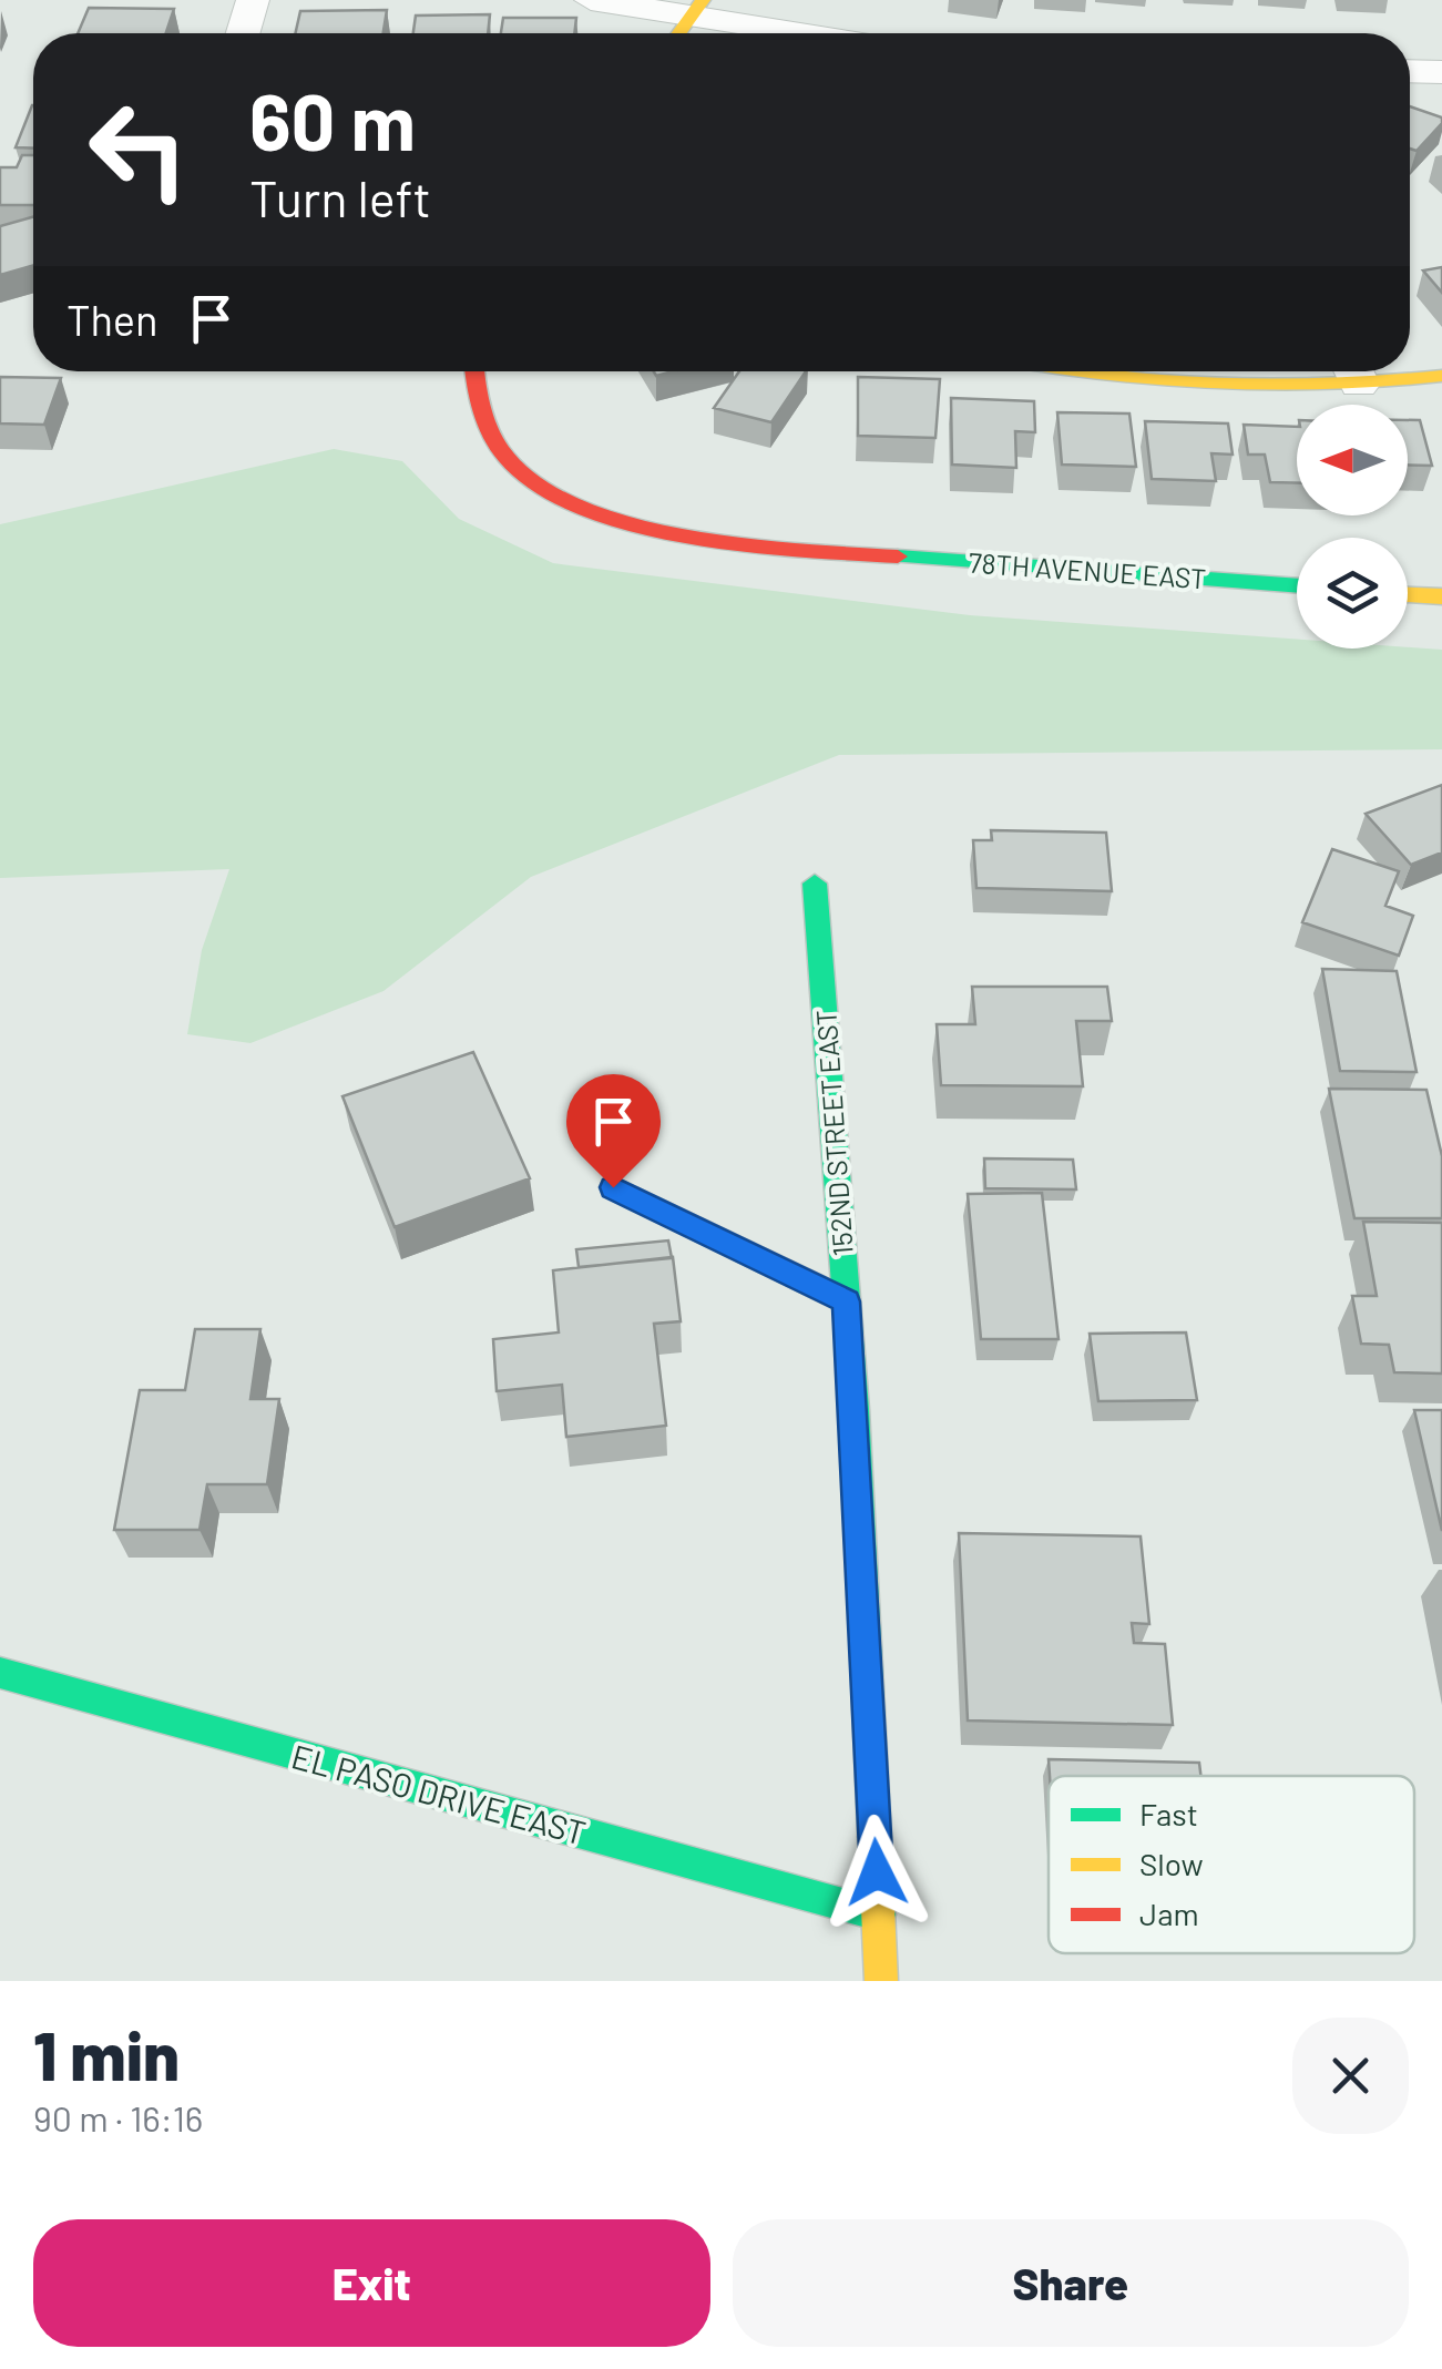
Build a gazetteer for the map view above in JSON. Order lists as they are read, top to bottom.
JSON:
{
  "streets": {
    "street": ["78TH AVENUE EAST", "152ND STREET EAST", "EL PASO DRIVE EAST"]
  },
  "crossings": [
    ["152ND STREET EAST", "EL PASO DRIVE EAST"]
  ],
  "legend": ["Fast", "Slow", "Jam"],
  "north": "left",
  "page": {
    "turn": ["60 m", "Turn left"],
    "then": "Then",
    "heading": ["1 min", "90 m · 16:16"],
    "buttons": ["Exit", "Share"]
  }
}
